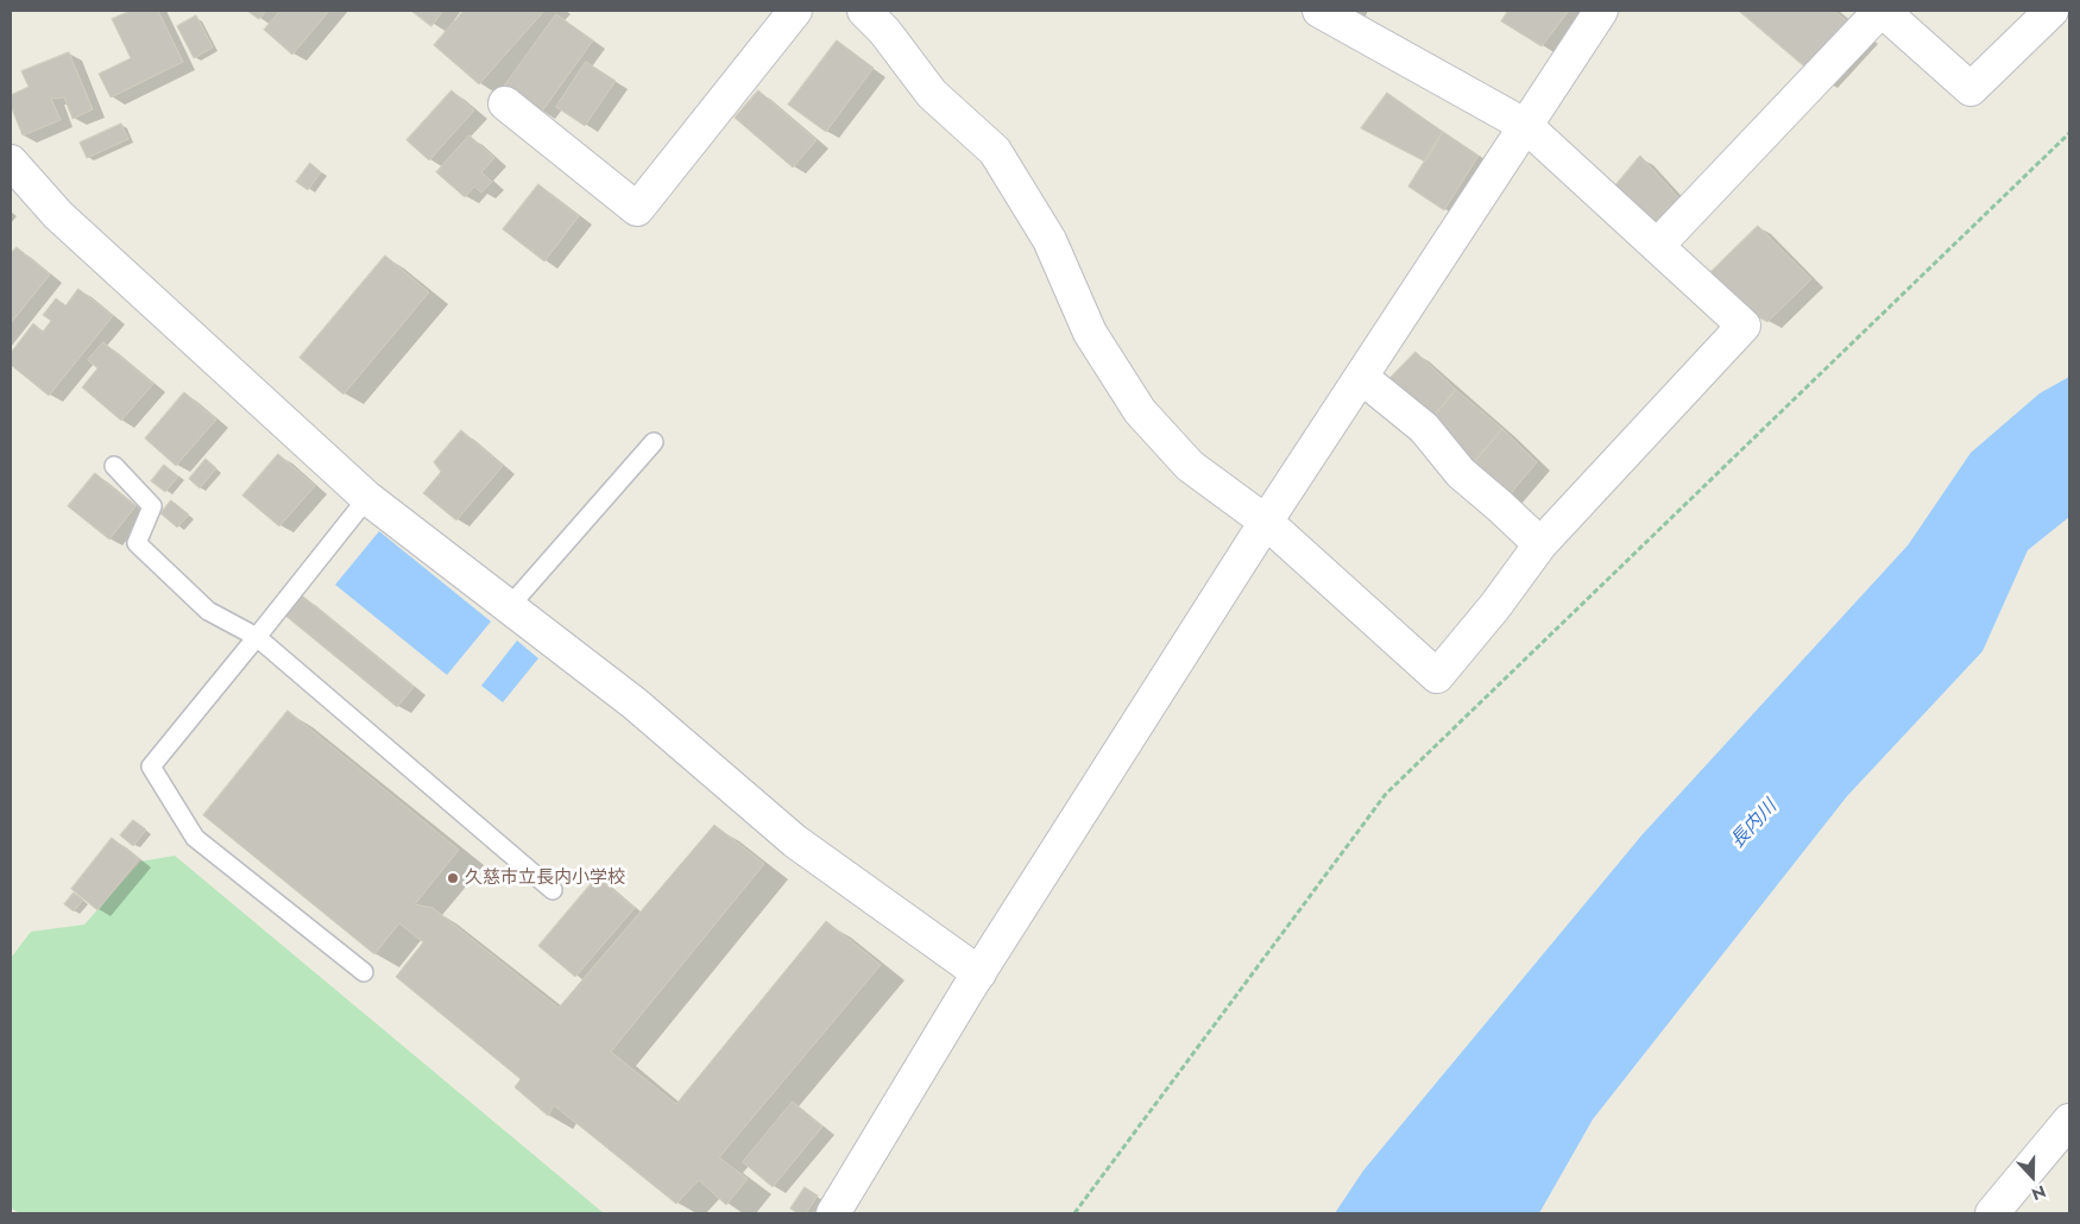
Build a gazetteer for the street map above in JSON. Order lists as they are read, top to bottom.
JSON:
{
  "water": ["長内川"],
  "places": ["久慈市立長内小学校"],
  "north": "bottom"
}
